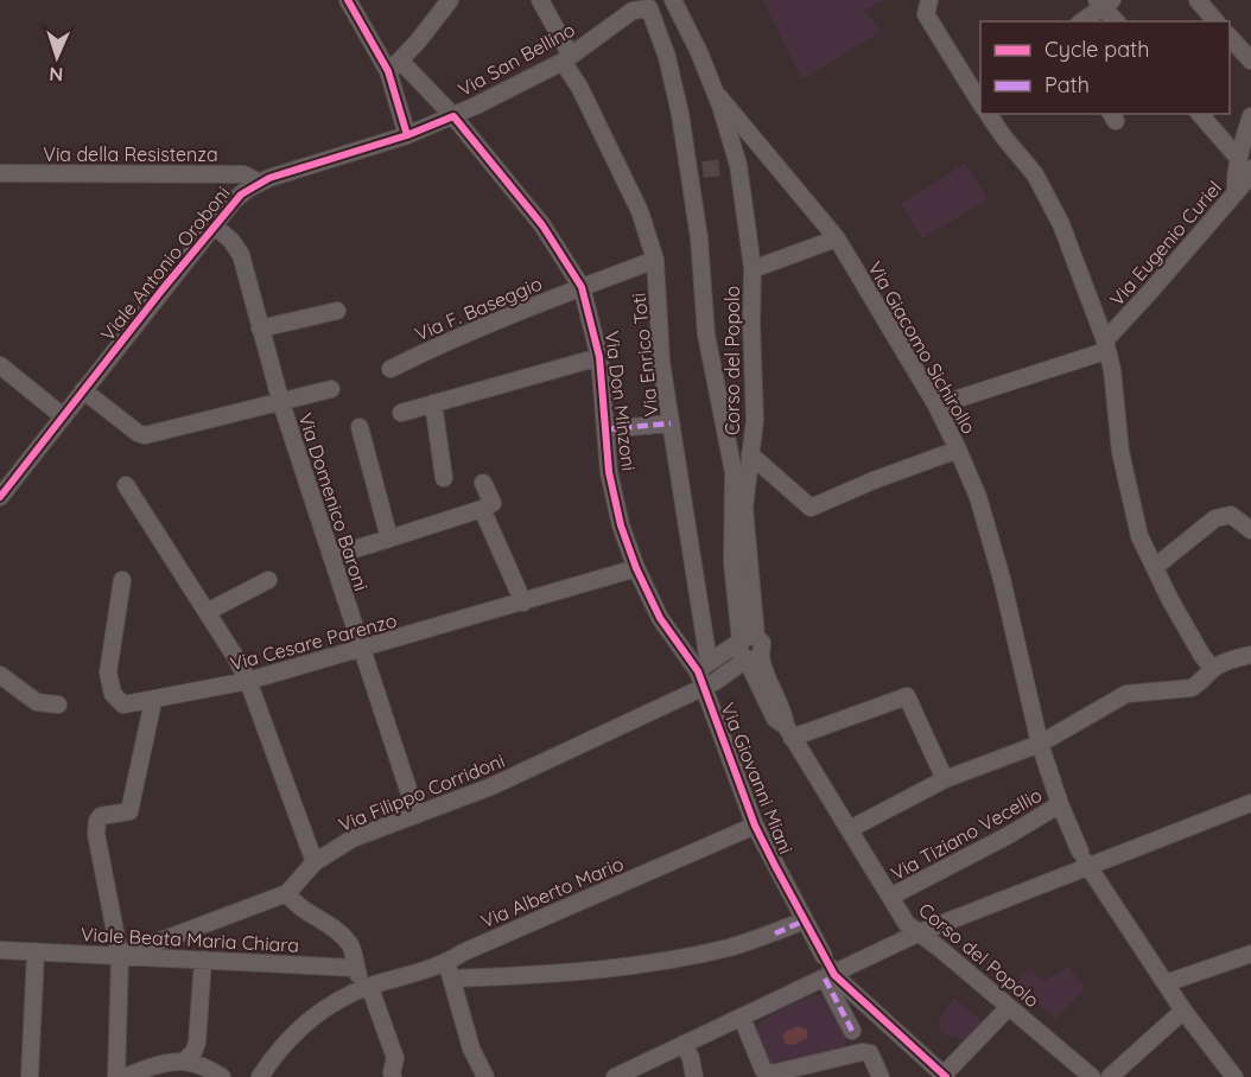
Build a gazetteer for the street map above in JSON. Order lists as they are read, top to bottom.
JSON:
{
  "streets": {
    "street": [
      "Via San Bellino",
      "Via della Resistenza",
      "Via Eugenio Curiel",
      "Viale Antonio Oroboni",
      "Via F. Baseggio",
      "Via Giacomo Sichirollo",
      "Via Enrico Toti",
      "Corso del Popolo",
      "Via Don Minzoni",
      "Via Domenico Baroni",
      "Via Cesare Parenzo",
      "Via Giovanni Miani",
      "Via Filippo Corridoni",
      "Via Tiziano Vecellio",
      "Via Alberto Mario",
      "Viale Beata Maria Chiara"
    ]
  },
  "crossings": [
    ["Via San Bellino", "Viale Antonio Oroboni"],
    ["Via San Bellino", "Via Enrico Toti"],
    ["Via San Bellino", "Corso del Popolo"],
    ["Via San Bellino", "Via Don Minzoni"],
    ["Via della Resistenza", "Viale Antonio Oroboni"],
    ["Viale Antonio Oroboni", "Via Don Minzoni"],
    ["Viale Antonio Oroboni", "Via Domenico Baroni"],
    ["Via F. Baseggio", "Via Enrico Toti"],
    ["Via F. Baseggio", "Via Don Minzoni"],
    ["Via Giacomo Sichirollo", "Corso del Popolo"],
    ["Via Giacomo Sichirollo", "Via Tiziano Vecellio"],
    ["Via Enrico Toti", "Via Don Minzoni"],
    ["Via Enrico Toti", "Via Giovanni Miani"],
    ["Via Enrico Toti", "Via Filippo Corridoni"],
    ["Corso del Popolo", "Via Tiziano Vecellio"],
    ["Via Don Minzoni", "Via Cesare Parenzo"],
    ["Via Don Minzoni", "Via Giovanni Miani"],
    ["Via Don Minzoni", "Via Filippo Corridoni"],
    ["Via Domenico Baroni", "Via Cesare Parenzo"],
    ["Via Domenico Baroni", "Via Filippo Corridoni"],
    ["Via Giovanni Miani", "Via Filippo Corridoni"],
    ["Via Giovanni Miani", "Via Alberto Mario"],
    ["Via Filippo Corridoni", "Viale Beata Maria Chiara"]
  ],
  "legend": ["Cycle path", "Path"],
  "north": "bottom"
}
